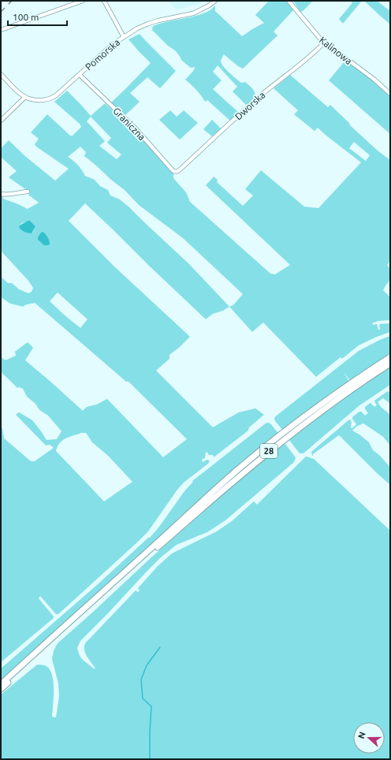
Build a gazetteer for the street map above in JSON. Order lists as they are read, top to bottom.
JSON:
{
  "streets": {
    "main road": ["28"],
    "street": [
      "Kalinowa",
      "Pomorska",
      "Dworska",
      "Graniczna"
    ]
  },
  "crossings": [
    ["Kalinowa", "Dworska"],
    ["Pomorska", "Graniczna"],
    ["Dworska", "Graniczna"]
  ],
  "scale_bar": "100 m",
  "north": "left"
}
